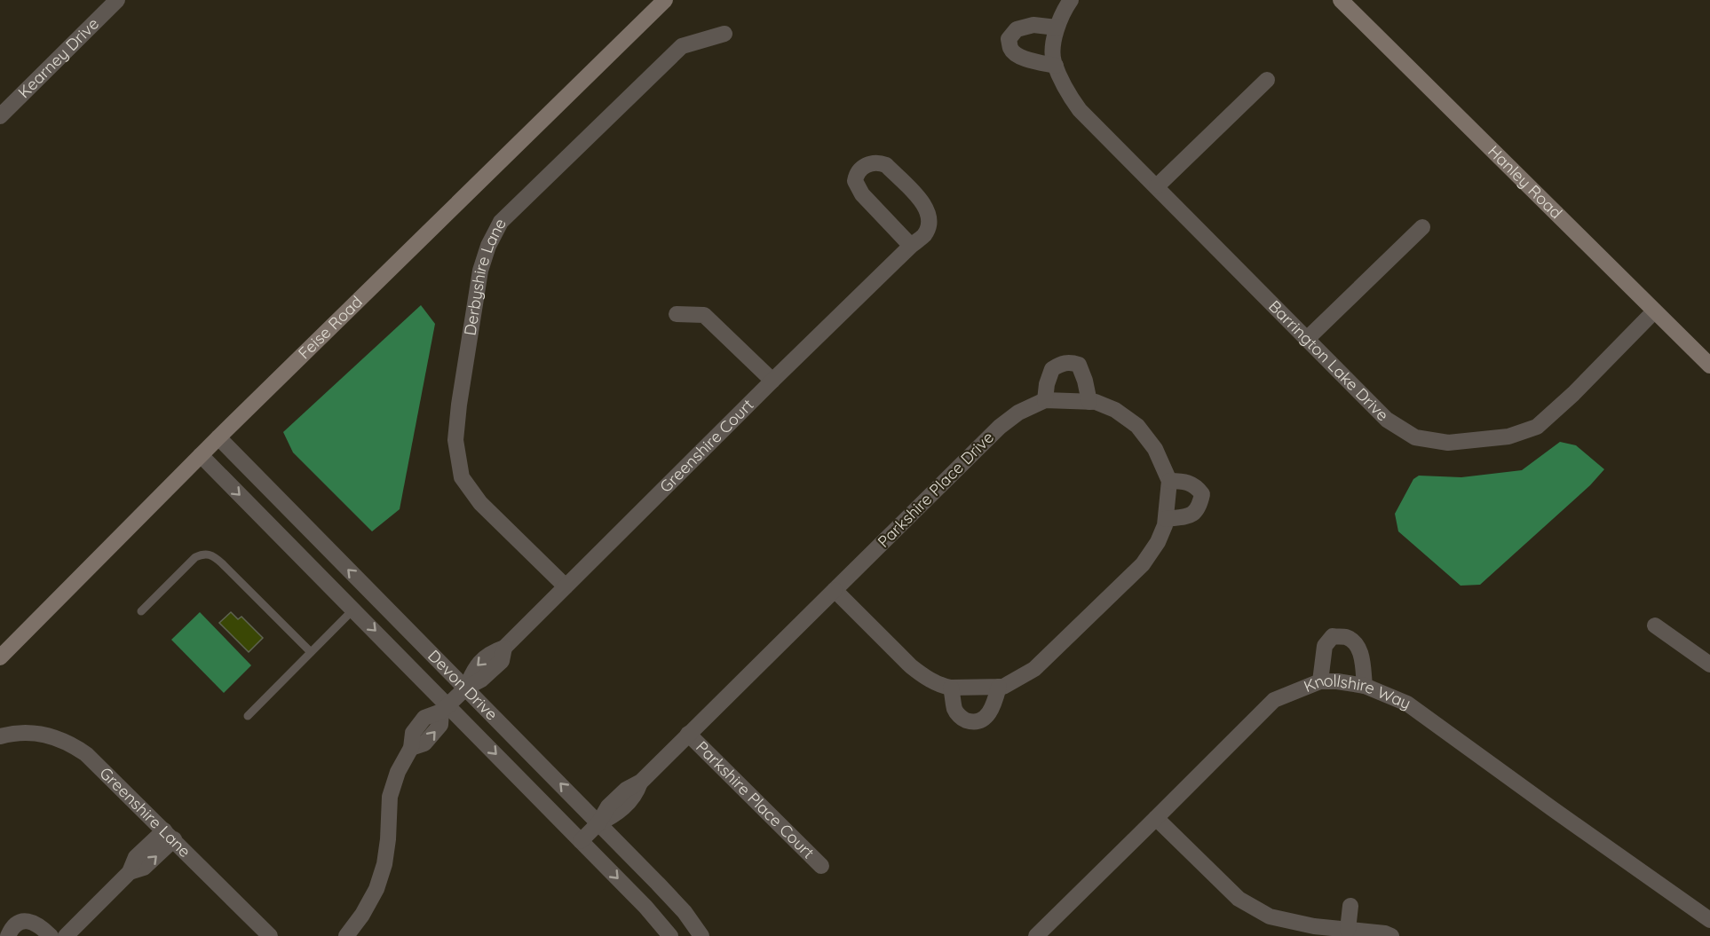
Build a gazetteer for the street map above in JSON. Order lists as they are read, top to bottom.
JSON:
{
  "streets": {
    "street": [
      "Kearney Drive",
      "Hanley Road",
      "Derbyshire Lane",
      "Feise Road",
      "Barrington Lake Drive",
      "Greenshire Court",
      "Parkshire Place Drive",
      "Devon Drive",
      "Knollshire Way",
      "Parkshire Place Court",
      "Greenshire Lane"
    ]
  },
  "crossings": [
    ["Hanley Road", "Barrington Lake Drive"],
    ["Derbyshire Lane", "Greenshire Court"],
    ["Feise Road", "Devon Drive"],
    ["Greenshire Court", "Devon Drive"],
    ["Parkshire Place Drive", "Devon Drive"],
    ["Parkshire Place Drive", "Parkshire Place Court"]
  ]
}
